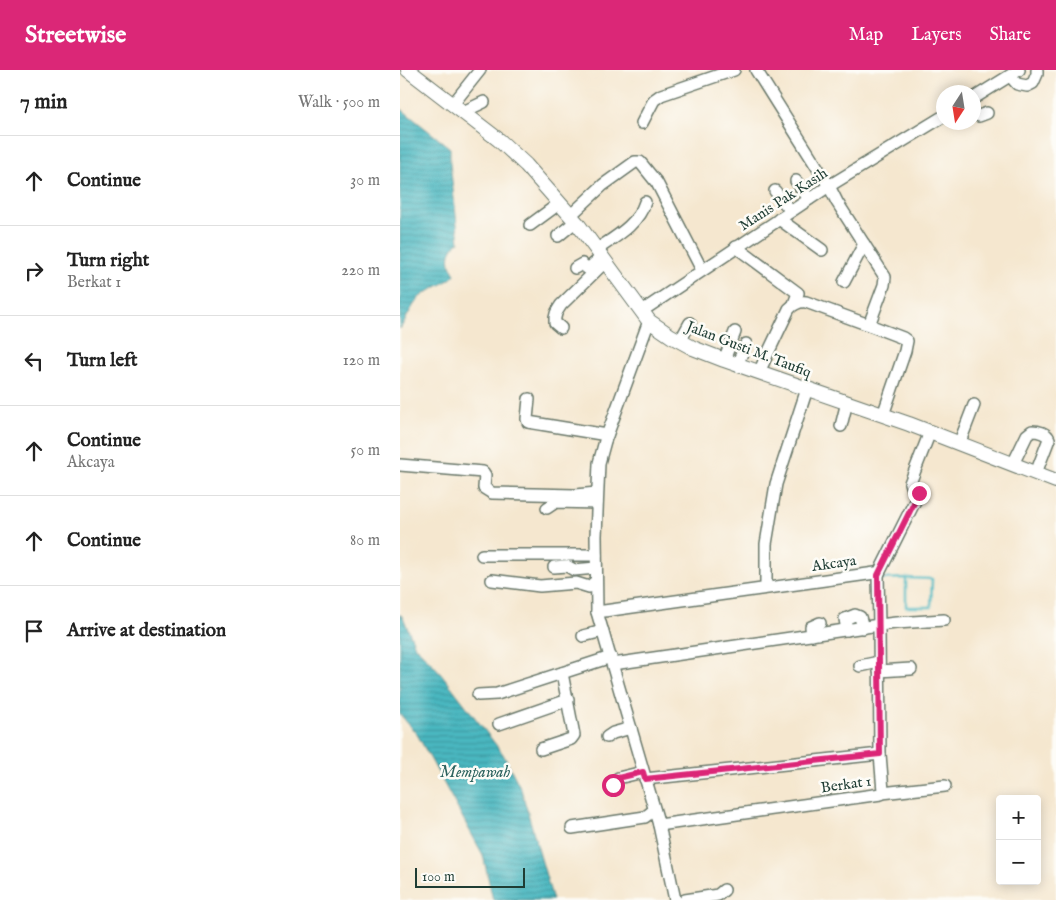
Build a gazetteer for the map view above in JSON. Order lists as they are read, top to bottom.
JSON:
{
  "streets": {
    "main road": ["Jalan Gusti M. Taufiq"],
    "street": ["Manis Pak Kasih", "Akcaya", "Berkat 1"]
  },
  "crossings": [
    ["Manis Pak Kasih", "Jalan Gusti M. Taufiq"],
    ["Akcaya", "Berkat 1"]
  ],
  "water": ["Mempawah"],
  "scale_bar": "100 m",
  "north": "bottom",
  "page": {
    "header": "Streetwise",
    "nav": ["Map", "Layers", "Share"],
    "heading": ["7 min", "Walk · 500 m"],
    "list": [
      ["Continue", "30 m"],
      ["Turn right", "Berkat 1", "220 m"],
      ["Turn left", "120 m"],
      ["Continue", "Akcaya", "50 m"],
      ["Continue", "80 m"],
      "Arrive at destination"
    ],
    "map_buttons": ["+", "−"],
    "scale": "100 m"
  }
}
